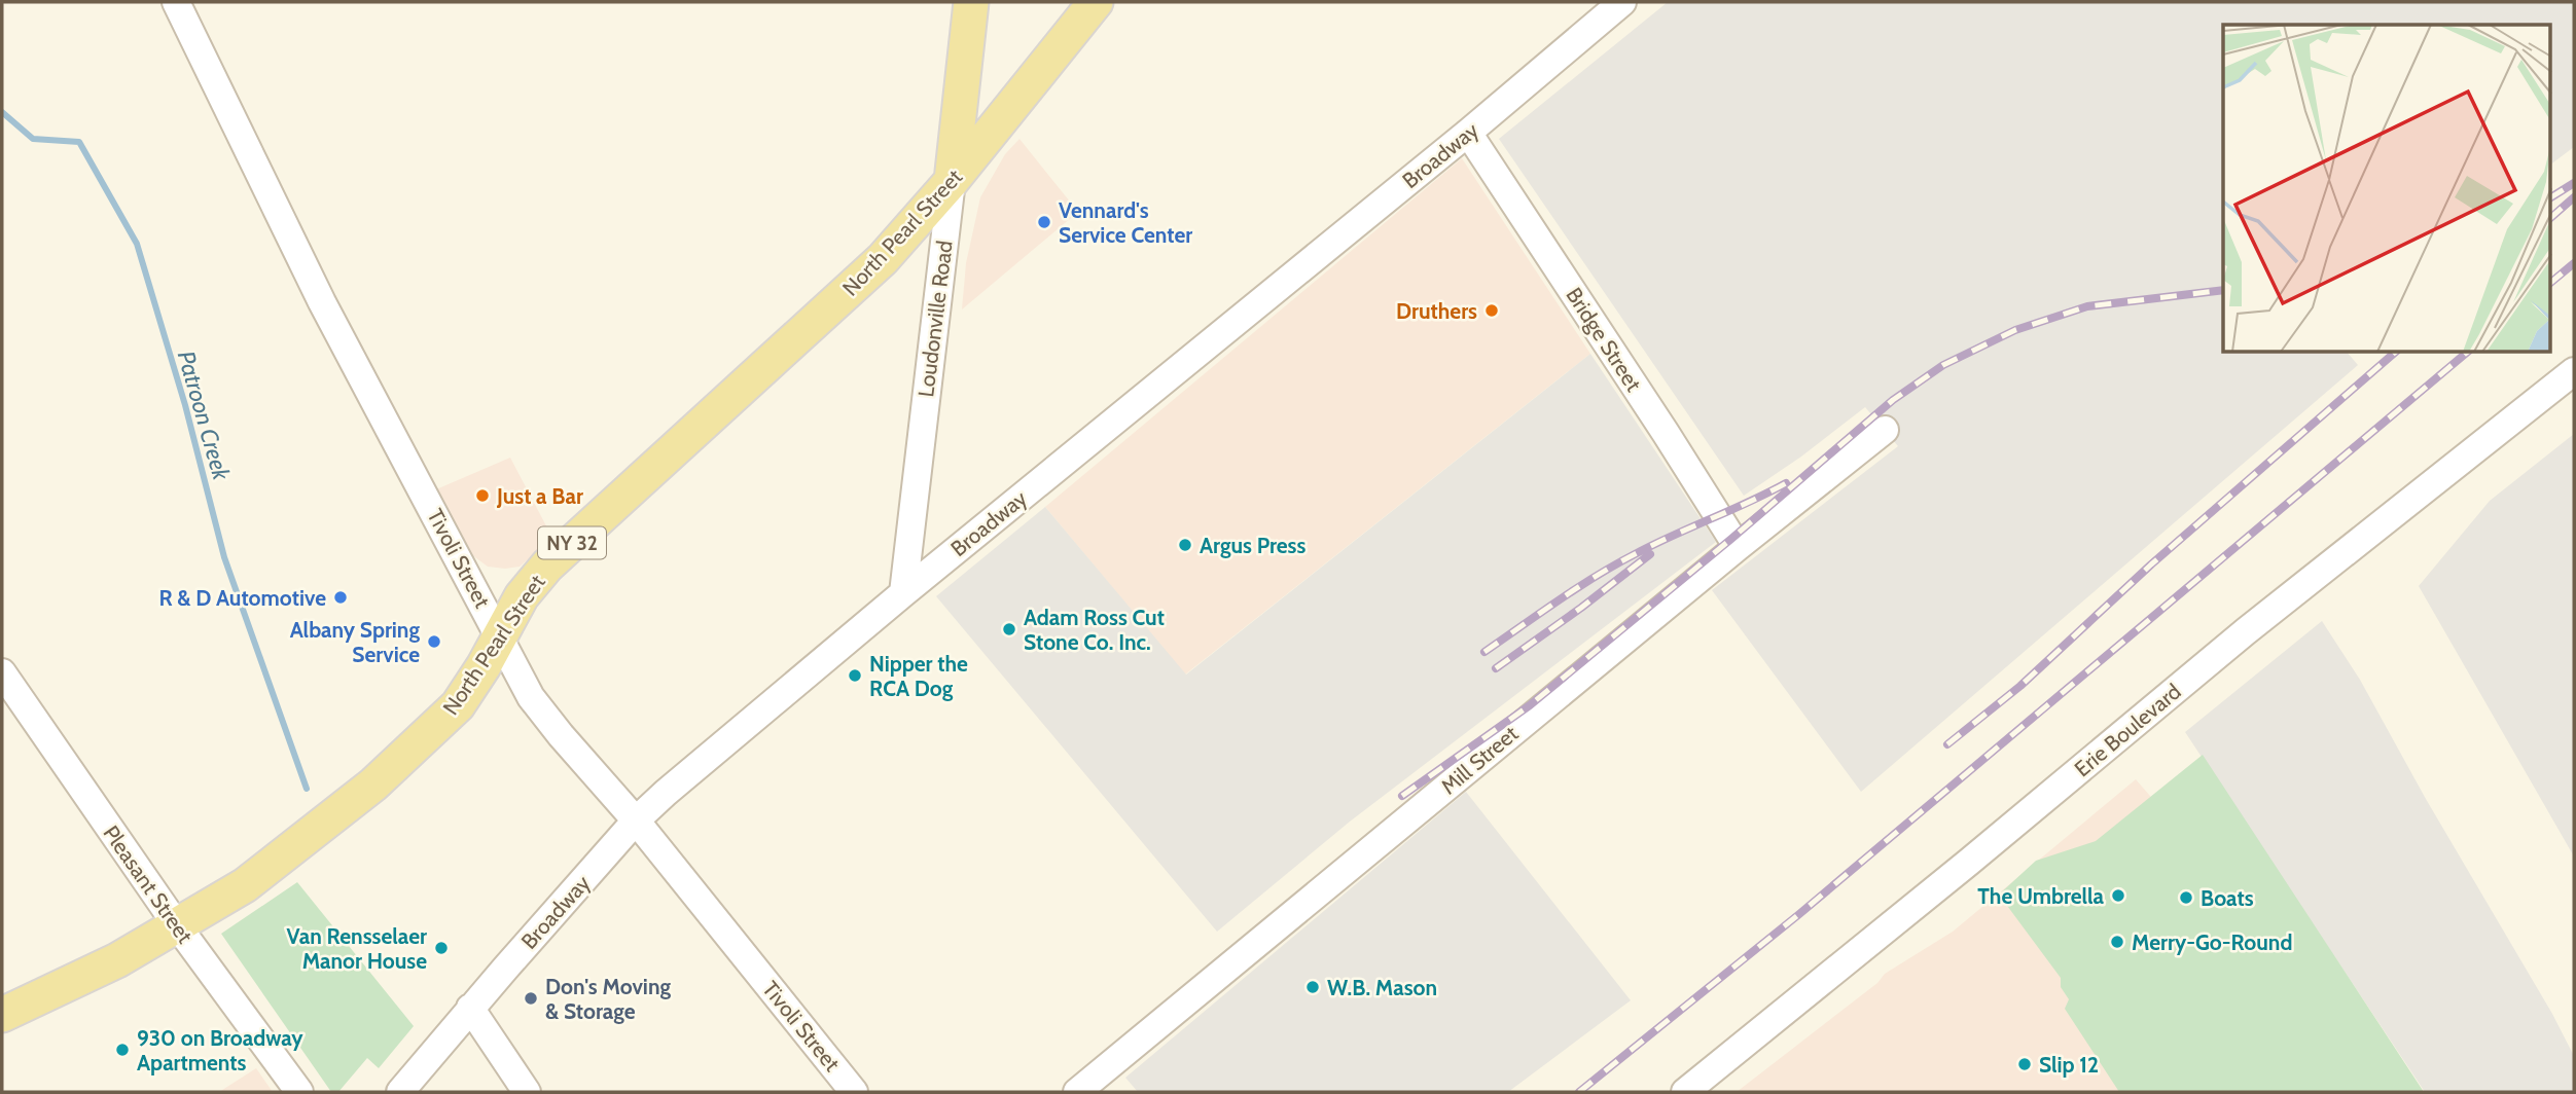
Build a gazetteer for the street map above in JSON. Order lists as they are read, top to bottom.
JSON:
{
  "streets": {
    "main road": ["North Pearl Street", "Loudonville Road", "NY 32"],
    "street": [
      "Broadway",
      "Bridge Street",
      "Tivoli Street",
      "Erie Boulevard",
      "Mill Street",
      "Pleasant Street"
    ]
  },
  "crossings": [
    ["Broadway", "Loudonville Road"],
    ["Broadway", "Bridge Street"],
    ["Broadway", "Tivoli Street"],
    ["North Pearl Street", "Loudonville Road"],
    ["North Pearl Street", "Tivoli Street"],
    ["North Pearl Street", "Pleasant Street"],
    ["Bridge Street", "Mill Street"]
  ],
  "water": ["Patroon Creek"],
  "places": [
    "Vennard's Service Center",
    "Druthers",
    "Just a Bar",
    "Argus Press",
    "R & D Automotive",
    "Adam Ross Cut Stone Co. Inc.",
    "Albany Spring Service",
    "Nipper the RCA Dog",
    "The Umbrella",
    "Boats",
    "Merry-Go-Round",
    "Van Rensselaer Manor House",
    "W.B. Mason",
    "Don's Moving & Storage",
    "930 on Broadway Apartments",
    "Slip 12"
  ]
}
